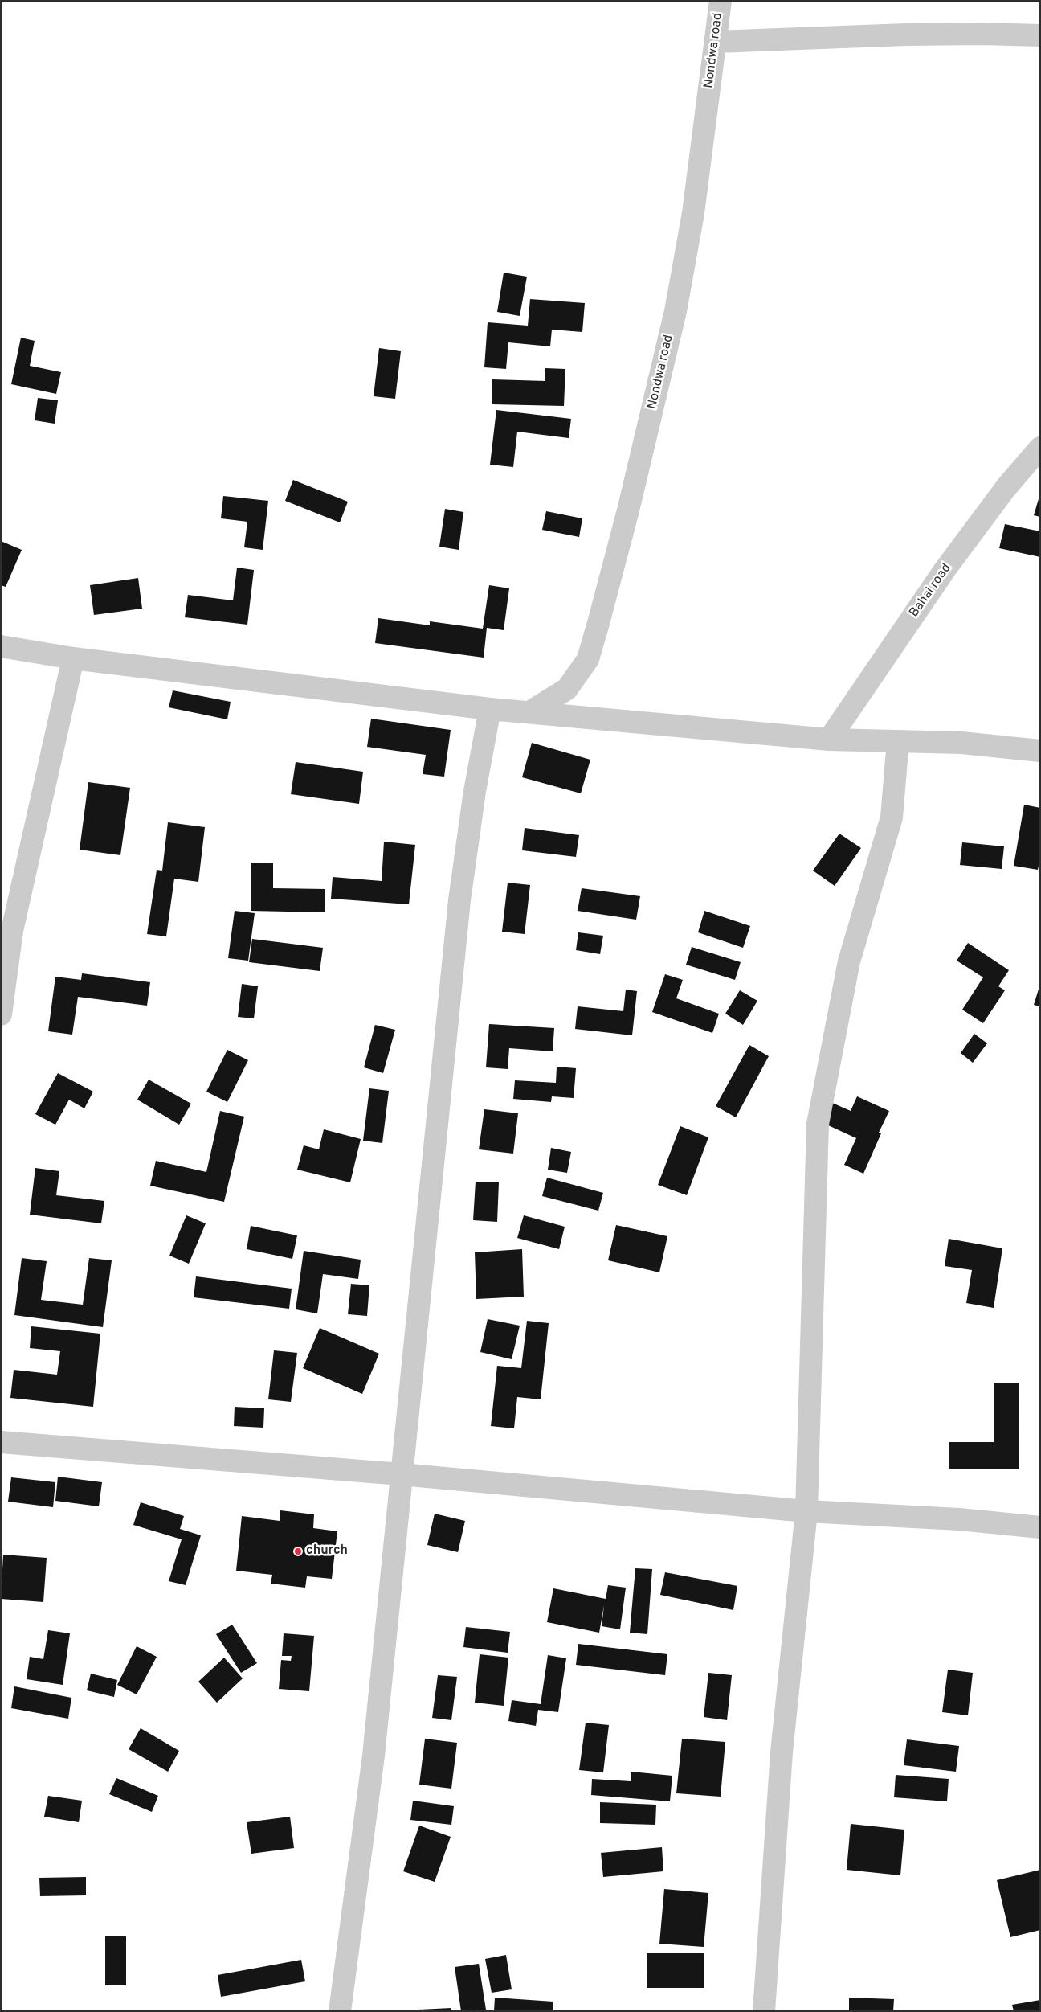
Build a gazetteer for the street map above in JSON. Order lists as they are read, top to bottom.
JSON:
{
  "streets": {
    "street": ["Nondwa road", "Bahai road"]
  },
  "places": ["church"]
}
